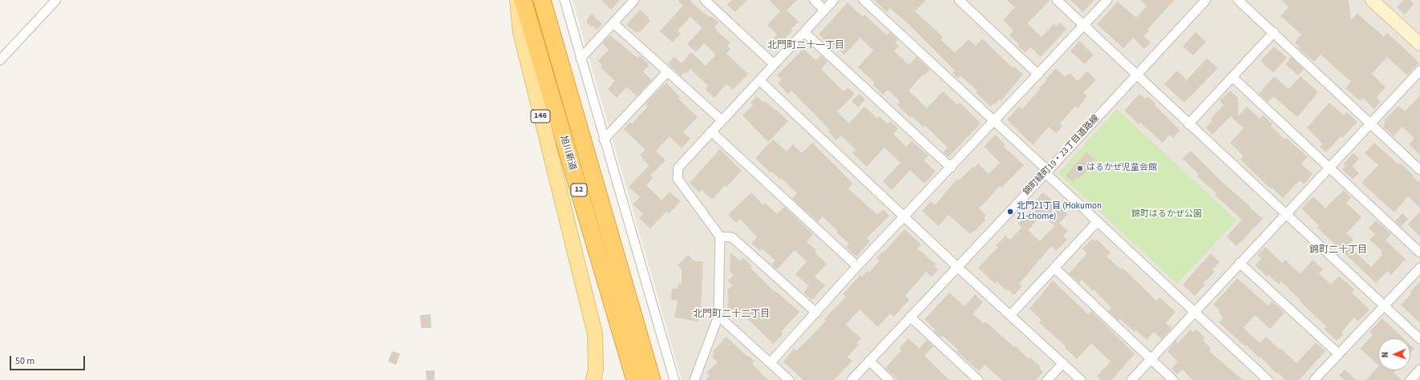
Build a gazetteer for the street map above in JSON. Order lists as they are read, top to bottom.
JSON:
{
  "streets": {
    "highway": ["旭川新道", "12"],
    "main road": ["146"],
    "street": ["錦町緑町19・23丁目道路線"]
  },
  "districts": ["北門町二十一丁目", "錦町二十丁目", "北門町二十二丁目"],
  "parks": ["錦町はるかぜ公園"],
  "places": ["はるかぜ児童会館", "北門21丁目 (Hokumon 21-chome)"],
  "scale_bar": "50 m",
  "north": "left"
}
